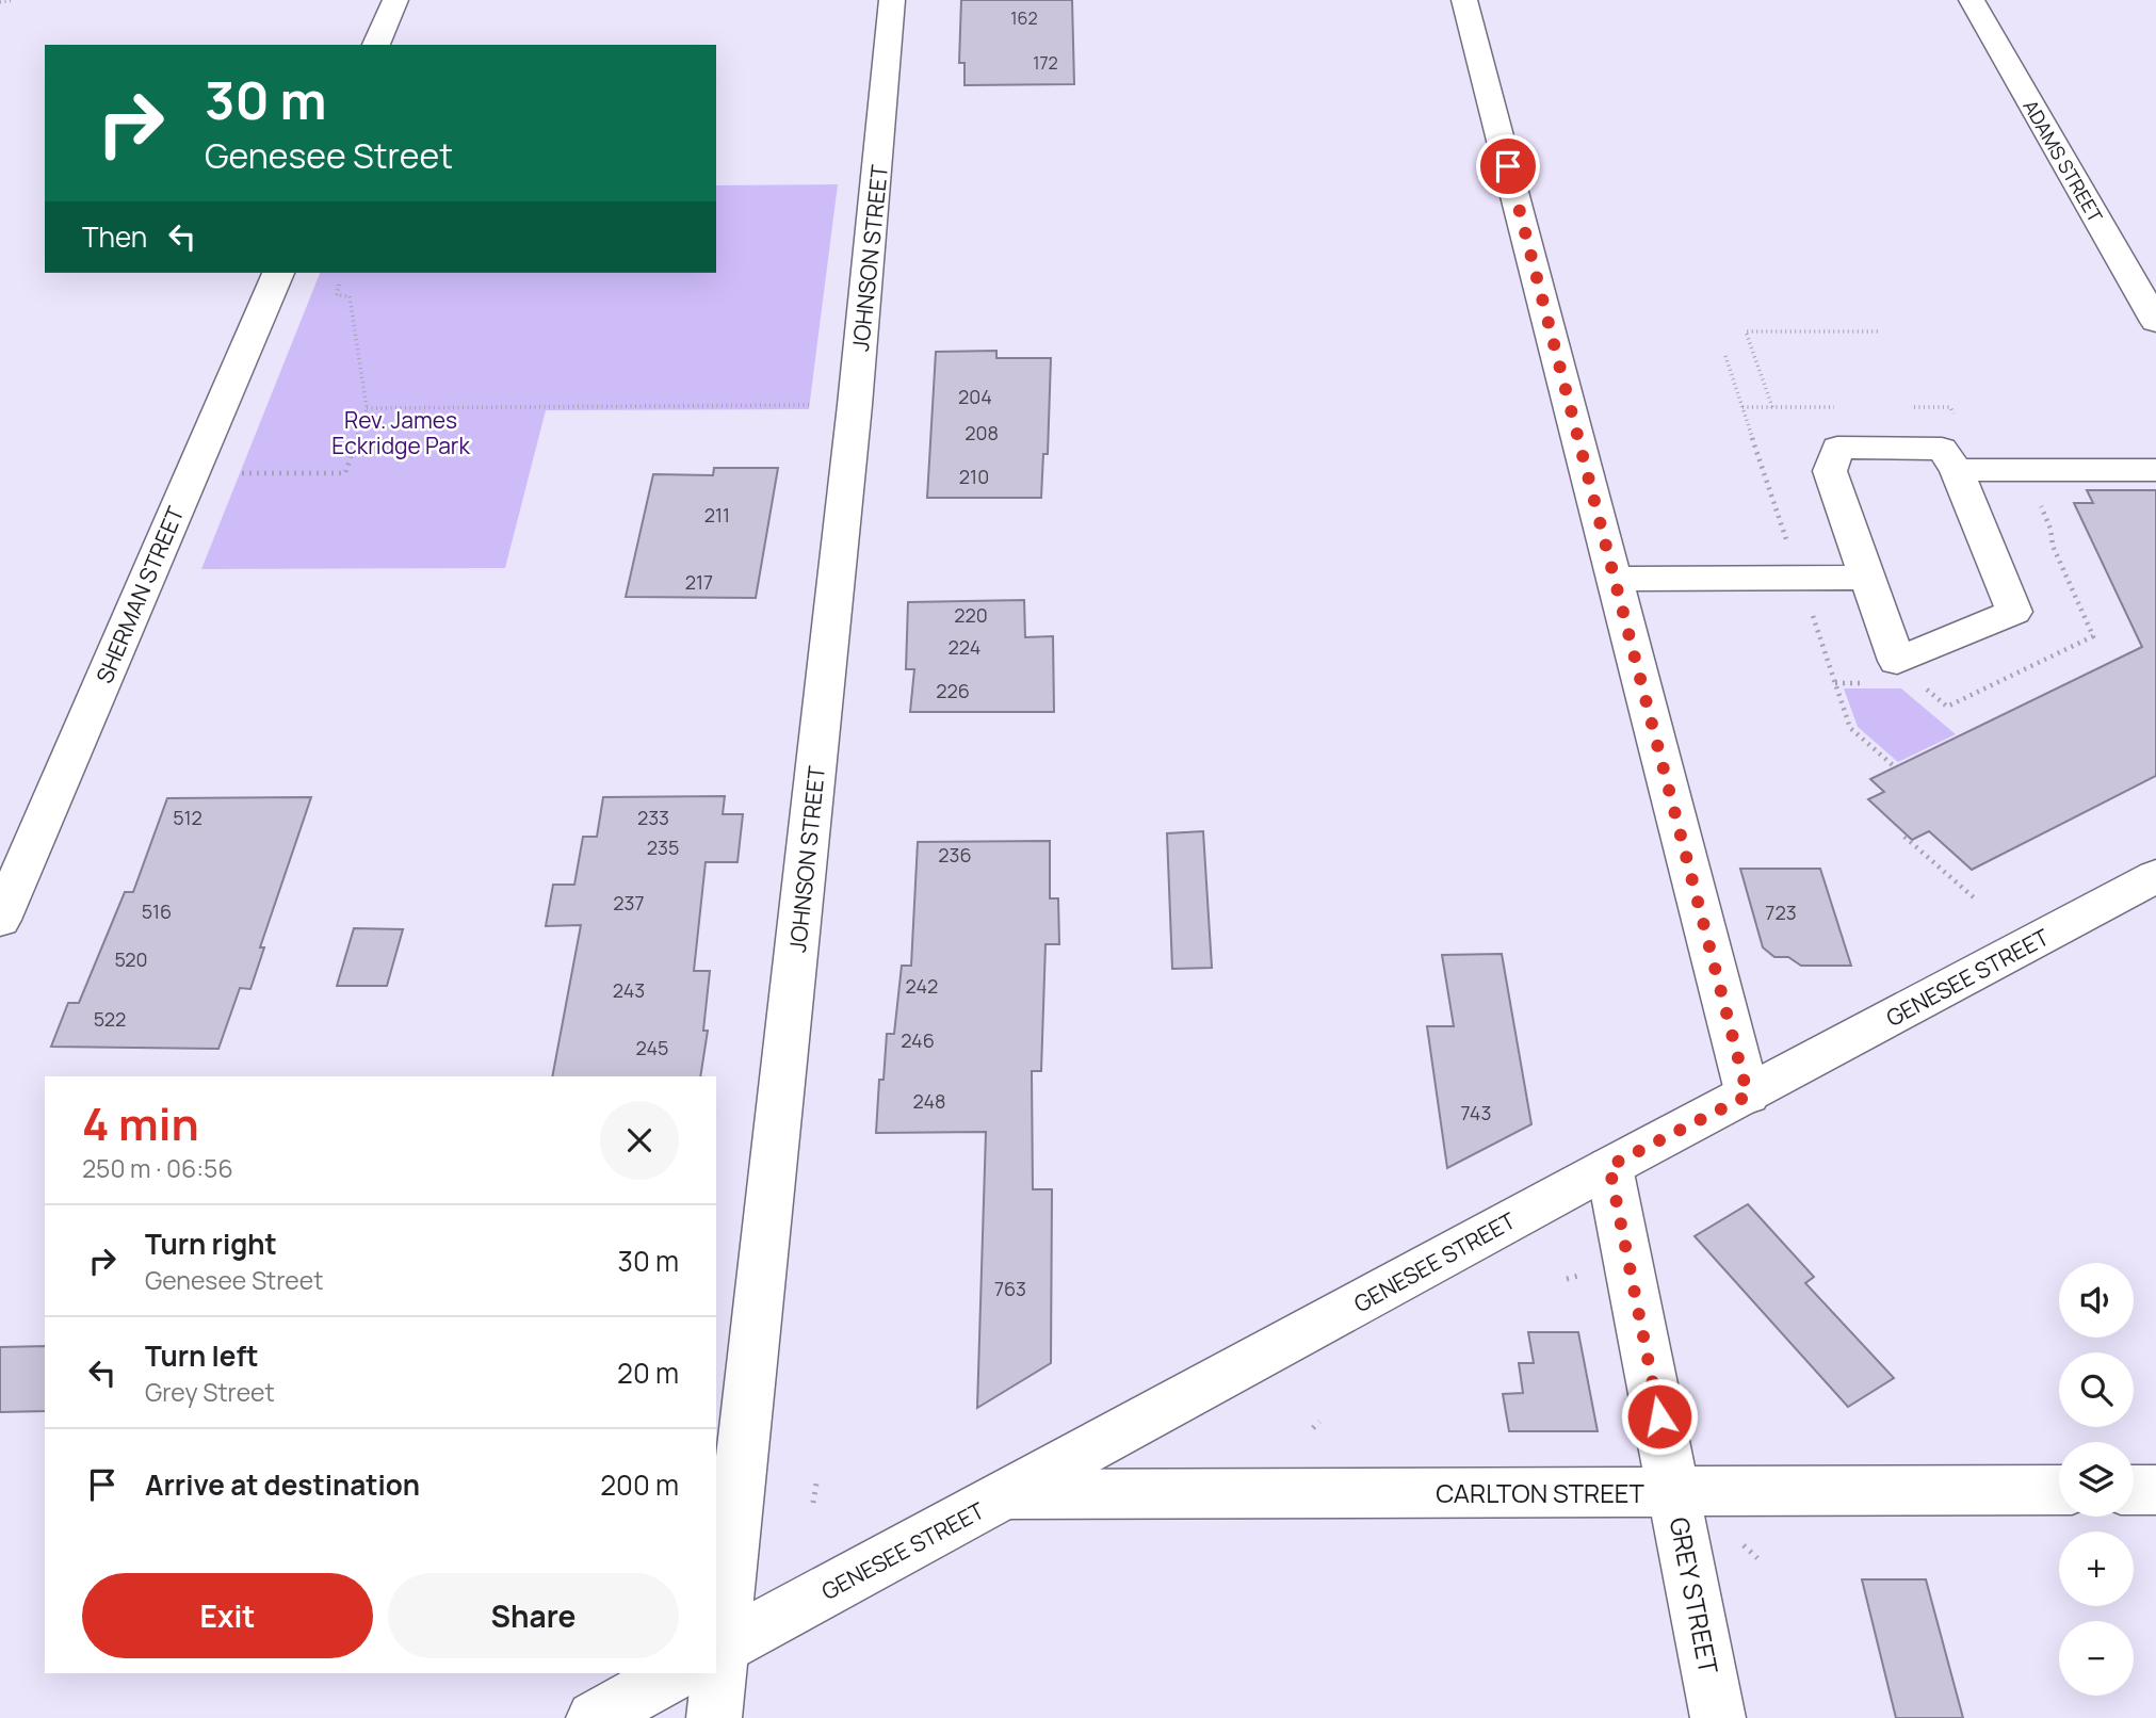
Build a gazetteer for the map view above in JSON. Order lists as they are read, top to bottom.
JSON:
{
  "streets": {
    "street": [
      "ADAMS STREET",
      "JOHNSON STREET",
      "SHERMAN STREET",
      "GENESEE STREET",
      "CARLTON STREET",
      "GREY STREET"
    ]
  },
  "crossings": [
    ["GENESEE STREET", "CARLTON STREET"],
    ["GENESEE STREET", "GREY STREET"],
    ["CARLTON STREET", "GREY STREET"]
  ],
  "parks": ["Rev. James Eckridge Park"],
  "house_numbers": [
    "162",
    "172",
    "204",
    "208",
    "210",
    "211",
    "217",
    "220",
    "224",
    "226",
    "512",
    "233",
    "235",
    "236",
    "237",
    "516",
    "723",
    "520",
    "242",
    "243",
    "522",
    "246",
    "245",
    "248",
    "743",
    "763"
  ],
  "page": {
    "turn": ["30 m", "Genesee Street"],
    "then": "Then",
    "heading": ["4 min", "250 m · 06:56"],
    "list": [
      {
        "name": "Turn right",
        "note": "Genesee Street",
        "value": "30 m"
      },
      {
        "name": "Turn left",
        "note": "Grey Street",
        "value": "20 m"
      },
      {
        "name": "Arrive at destination",
        "value": "200 m"
      }
    ],
    "map_buttons": ["+", "−"],
    "buttons": ["Exit", "Share"]
  }
}
